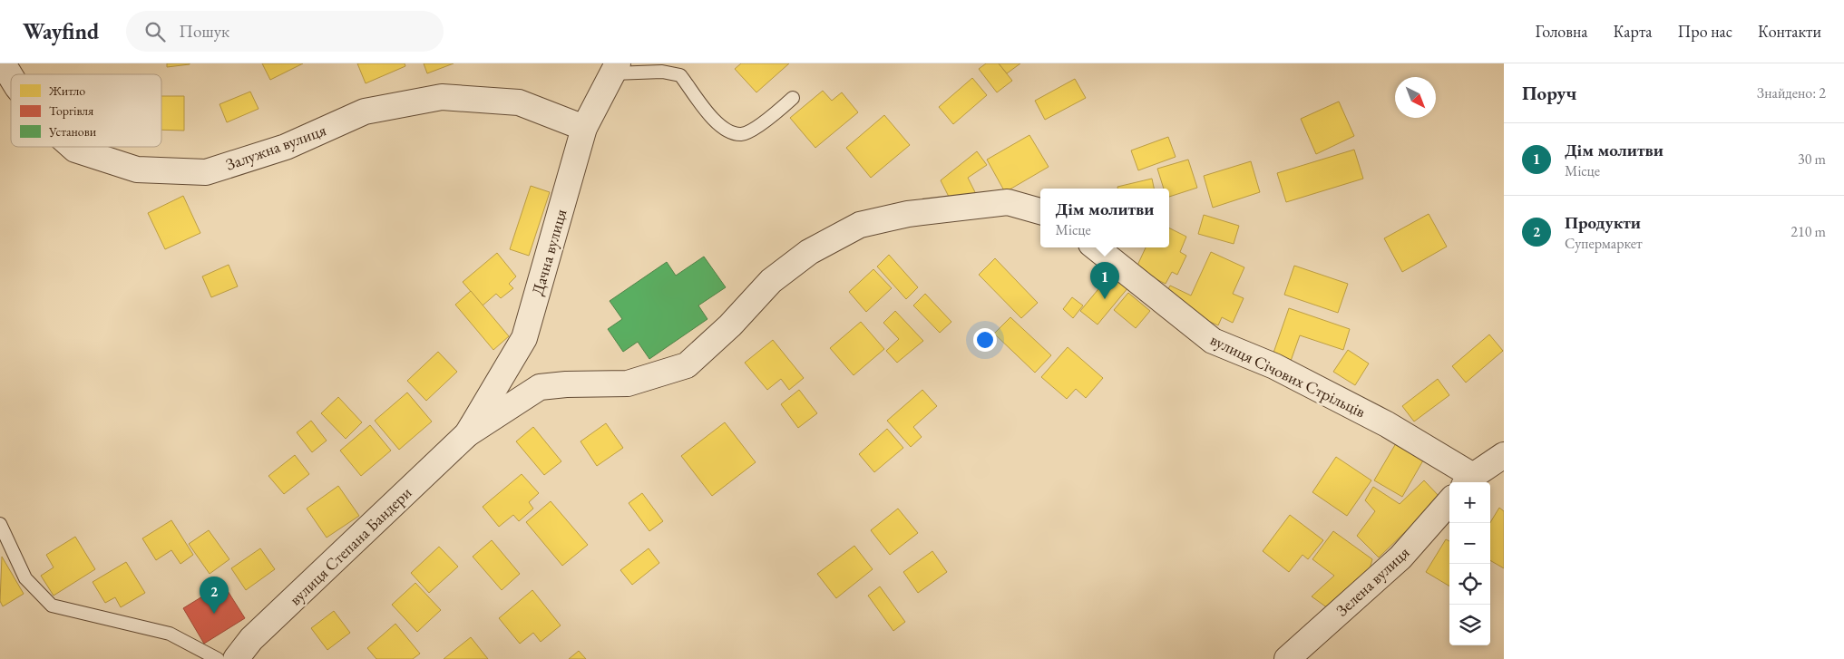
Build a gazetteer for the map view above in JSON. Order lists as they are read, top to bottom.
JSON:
{
  "streets": {
    "street": [
      "Залужна вулиця",
      "Дачна вулиця",
      "вулиця Січових Стрільців",
      "вулиця Степана Бандери",
      "Зелена вулиця"
    ]
  },
  "crossings": [
    ["Залужна вулиця", "Дачна вулиця"],
    ["Дачна вулиця", "вулиця Степана Бандери"]
  ],
  "legend": ["Житло", "Торгівля", "Установи"],
  "north": "bottom right",
  "page": {
    "header": "Wayfind",
    "search": "Пошук",
    "nav": [
      "Головна",
      "Карта",
      "Про нас",
      "Контакти"
    ],
    "heading": ["Поруч", "Знайдено: 2"],
    "list": [
      {
        "mark": "1",
        "name": "Дім молитви",
        "note": "Місце",
        "value": "30 m"
      },
      {
        "mark": "2",
        "name": "Продукти",
        "note": "Супермаркет",
        "value": "210 m"
      }
    ],
    "popup": ["Дім молитви", "Місце"],
    "pins": ["1", "2"],
    "map_buttons": ["+", "−"]
  }
}
